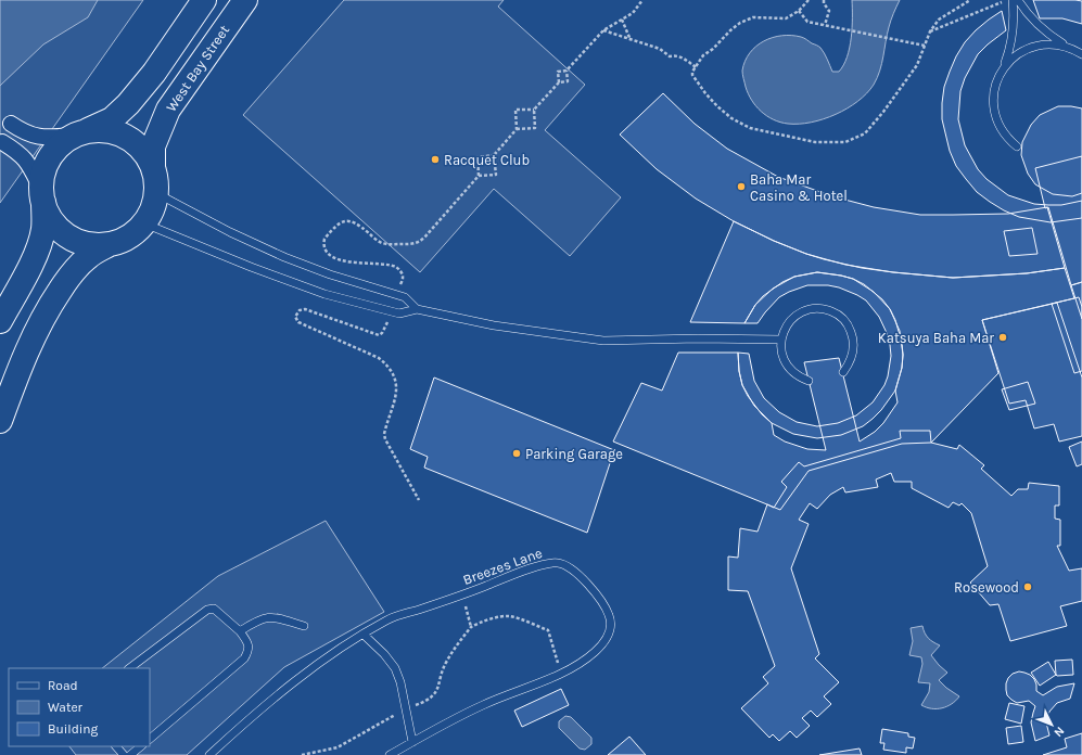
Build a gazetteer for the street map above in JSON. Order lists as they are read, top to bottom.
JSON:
{
  "streets": {
    "main road": ["West Bay Street"],
    "lane": ["Breezes Lane"]
  },
  "places": [
    "Racquet Club",
    "Baha Mar Casino & Hotel",
    "Katsuya Baha Mar",
    "Parking Garage",
    "Rosewood"
  ],
  "legend": ["Road", "Water", "Building"],
  "north": "bottom right"
}
